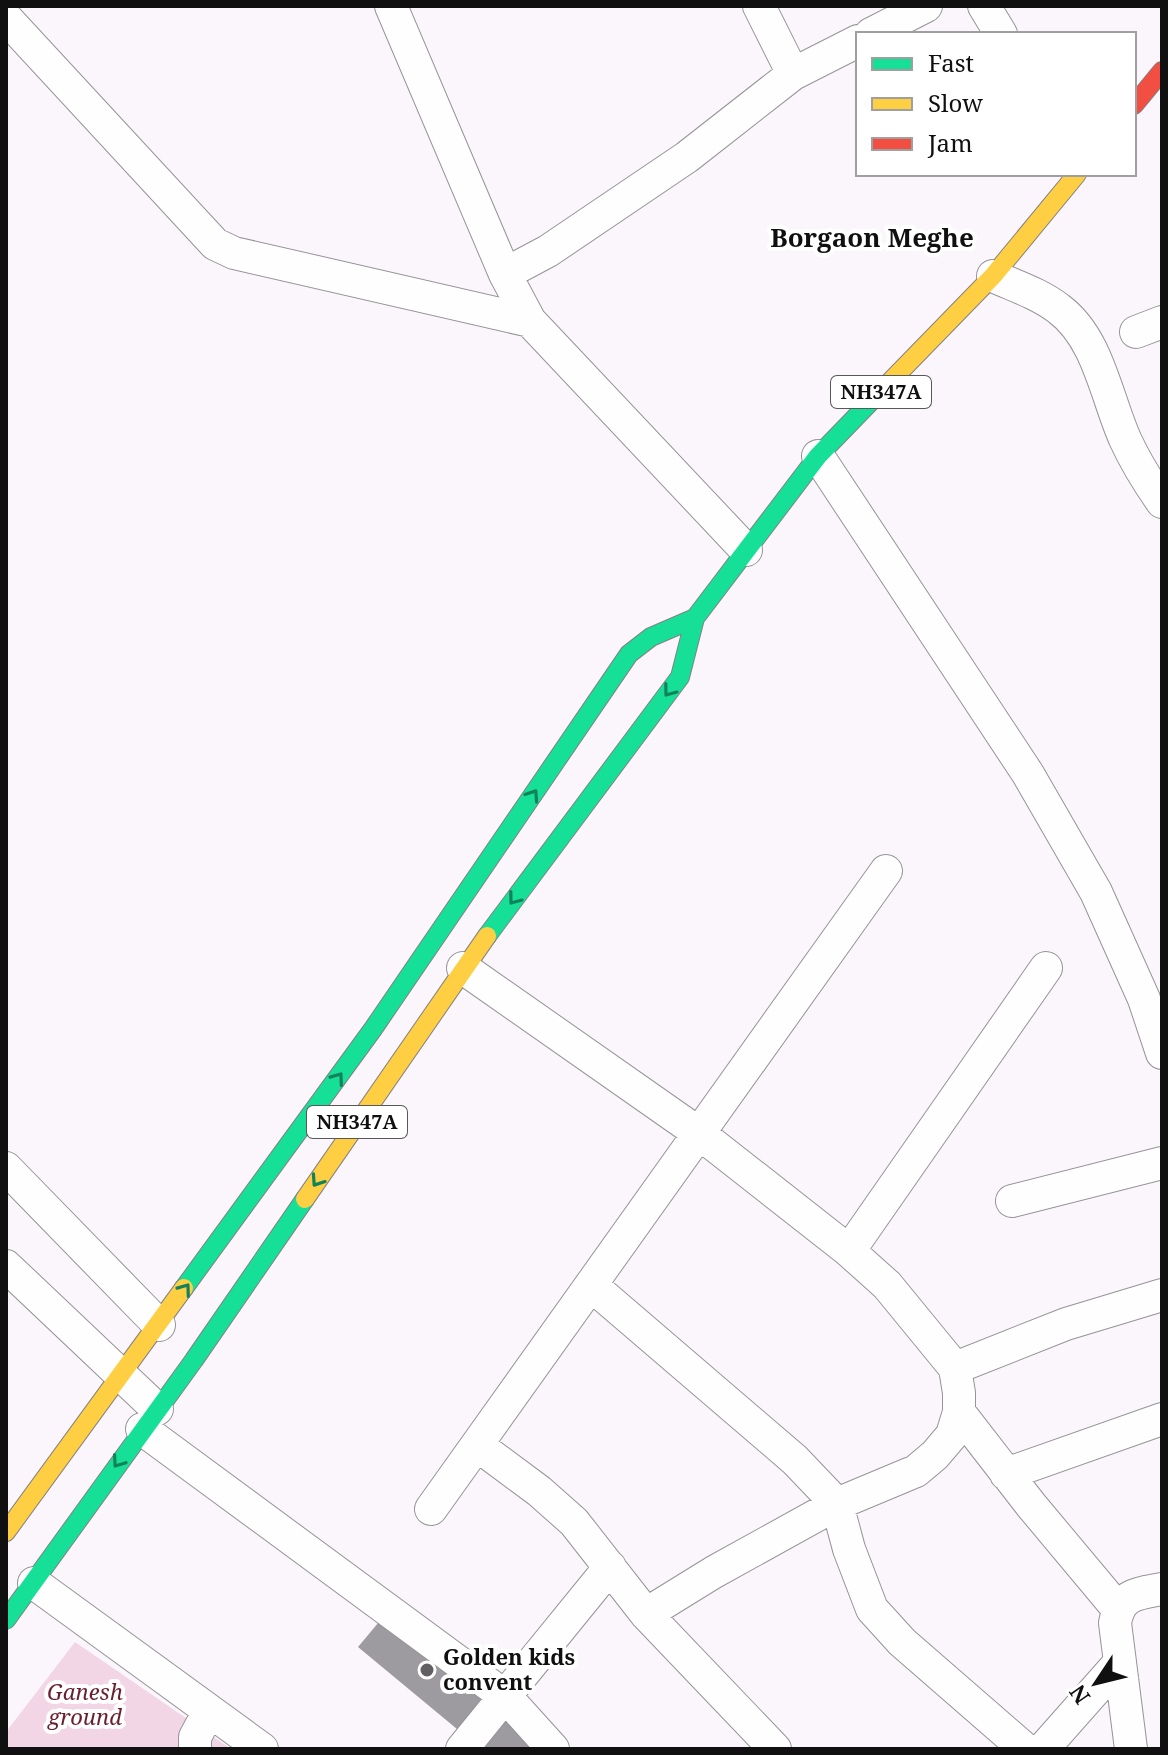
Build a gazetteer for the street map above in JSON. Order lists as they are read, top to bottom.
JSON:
{
  "streets": {
    "highway": ["NH347A"]
  },
  "districts": ["Borgaon Meghe"],
  "parks": ["Ganesh ground"],
  "places": ["Golden kids convent"],
  "legend": ["Fast", "Slow", "Jam"],
  "north": "bottom left"
}
